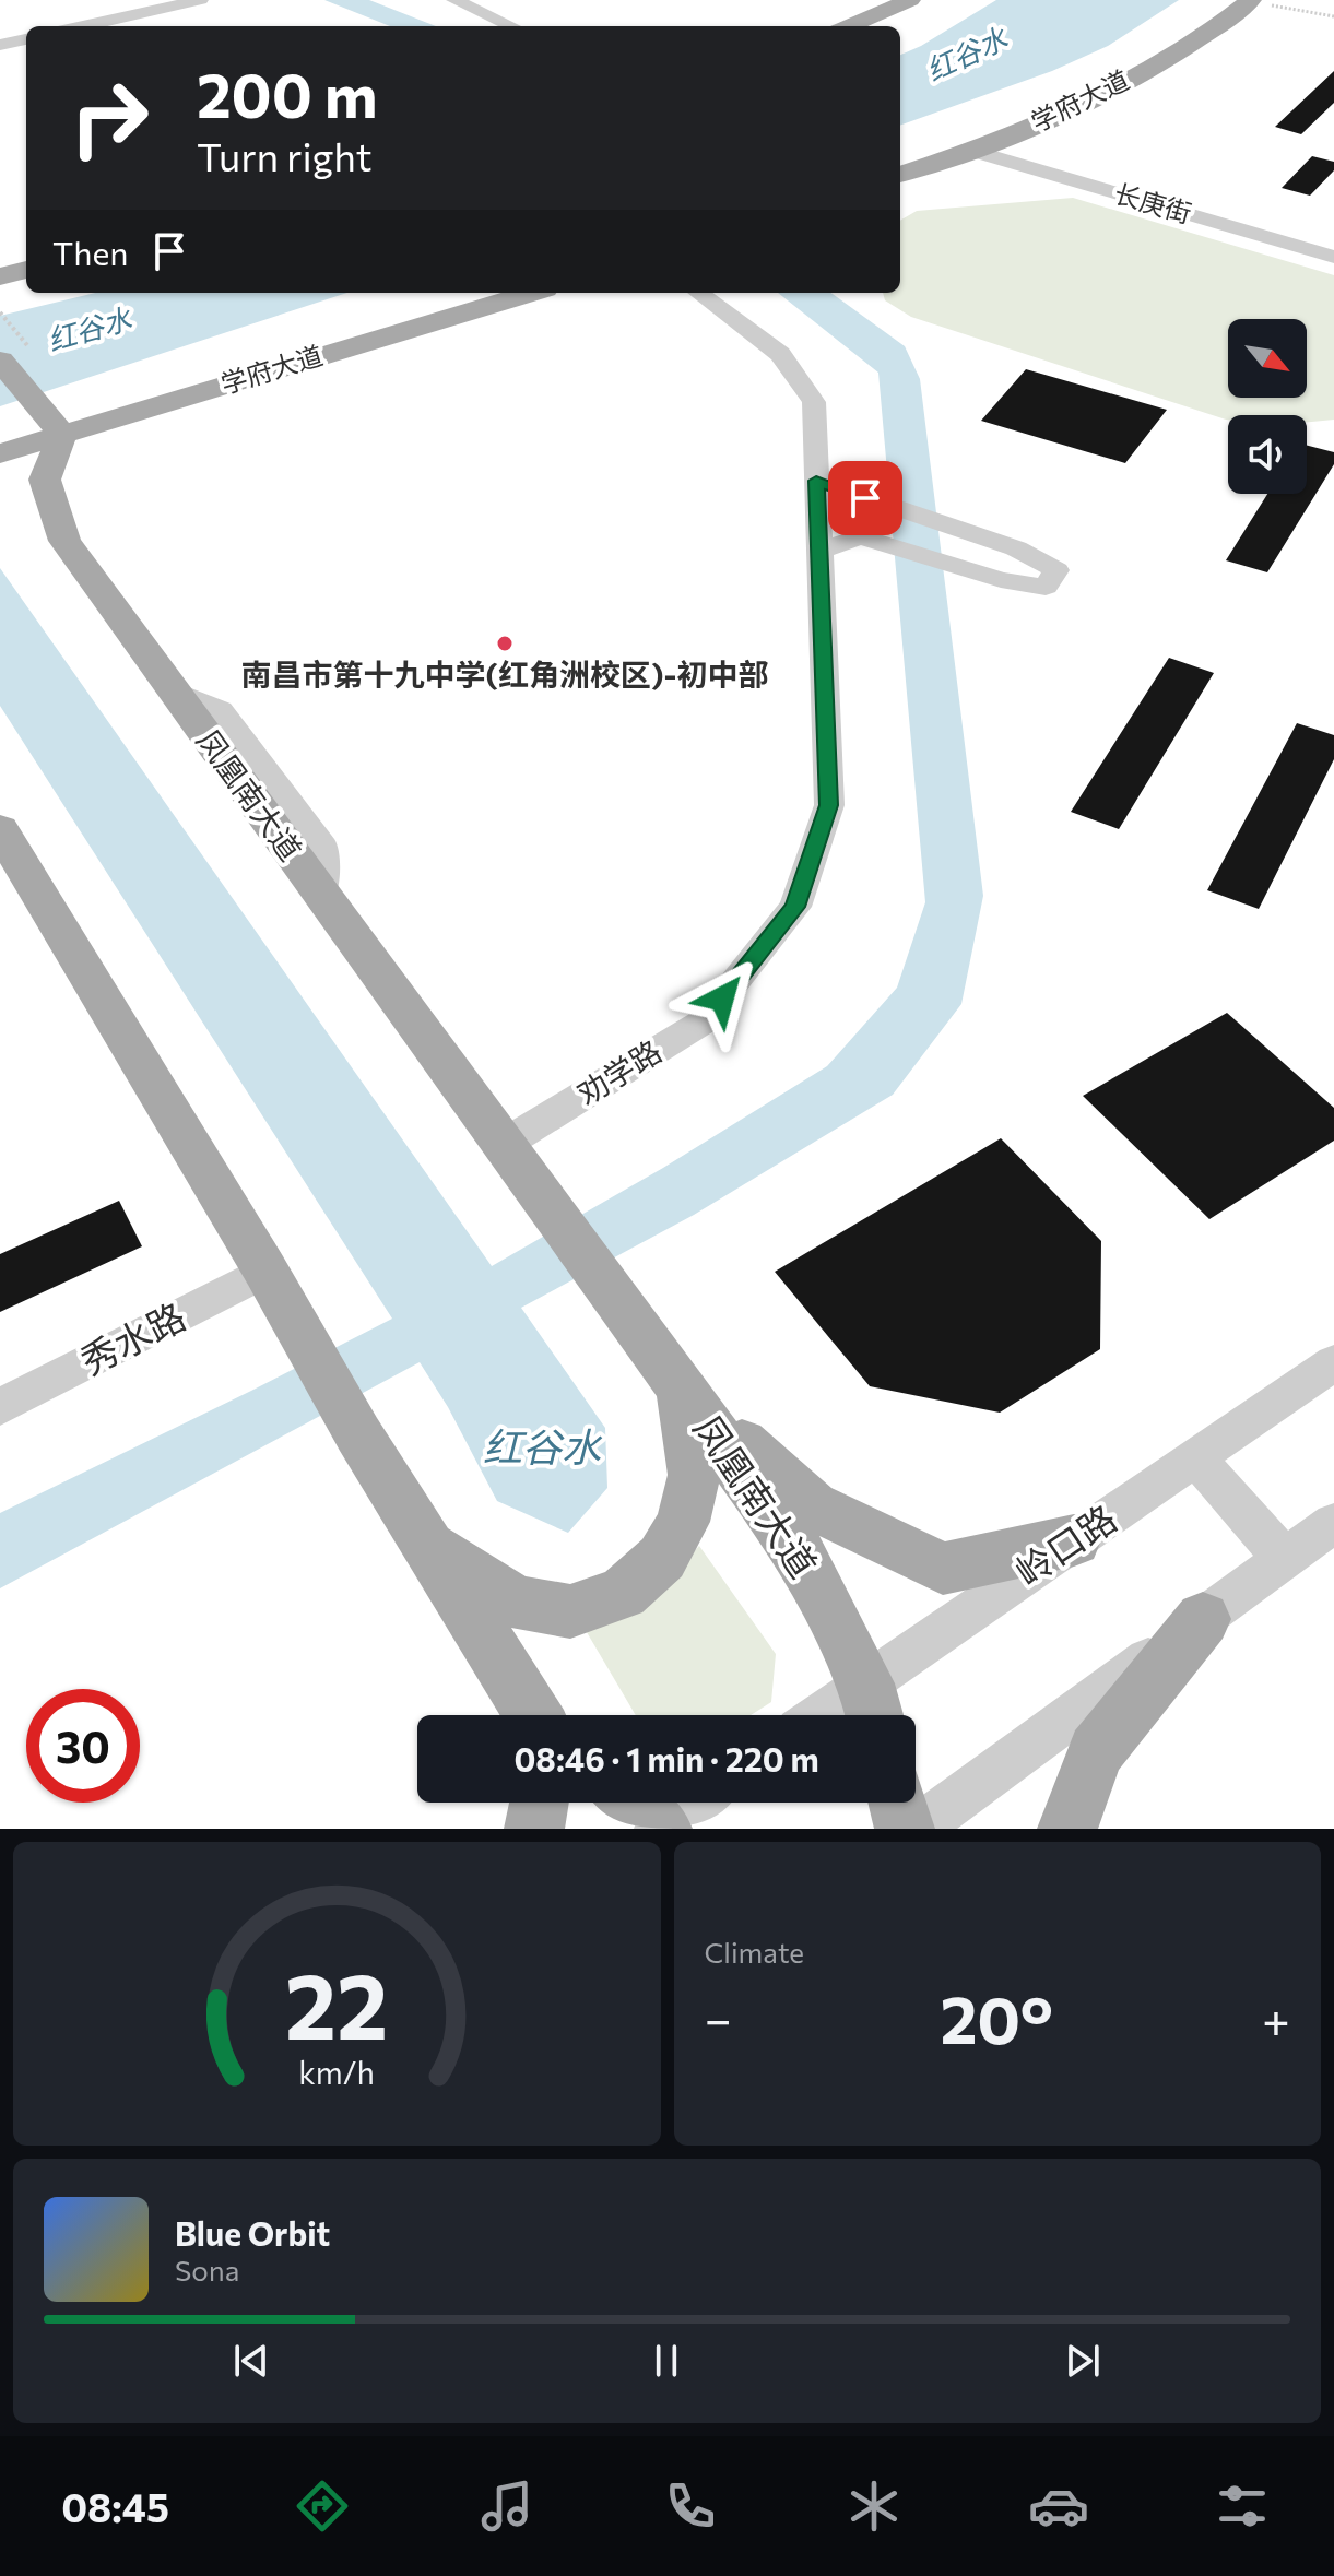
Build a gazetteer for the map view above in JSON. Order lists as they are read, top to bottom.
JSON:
{
  "streets": {
    "main road": ["学府大道", "凤凰南大道"],
    "street": [
      "长庚街",
      "劝学路",
      "秀水路",
      "岭口路"
    ]
  },
  "crossings": [
    ["学府大道", "长庚街"],
    ["学府大道", "凤凰南大道"],
    ["凤凰南大道", "劝学路"],
    ["凤凰南大道", "岭口路"]
  ],
  "water": ["红谷水"],
  "places": ["南昌市第十九中学(红角洲校区)-初中部"],
  "north": "bottom right",
  "page": {
    "turn": ["200 m", "Turn right"],
    "then": "Then",
    "limit": "30",
    "trip": "08:46 · 1 min · 220 m",
    "tile": "Climate",
    "heat": ["−", "20°", "+"],
    "song": ["Blue Orbit", "Sona"],
    "tabs": "08:45",
    "gauge": ["22", "km/h"]
  }
}
